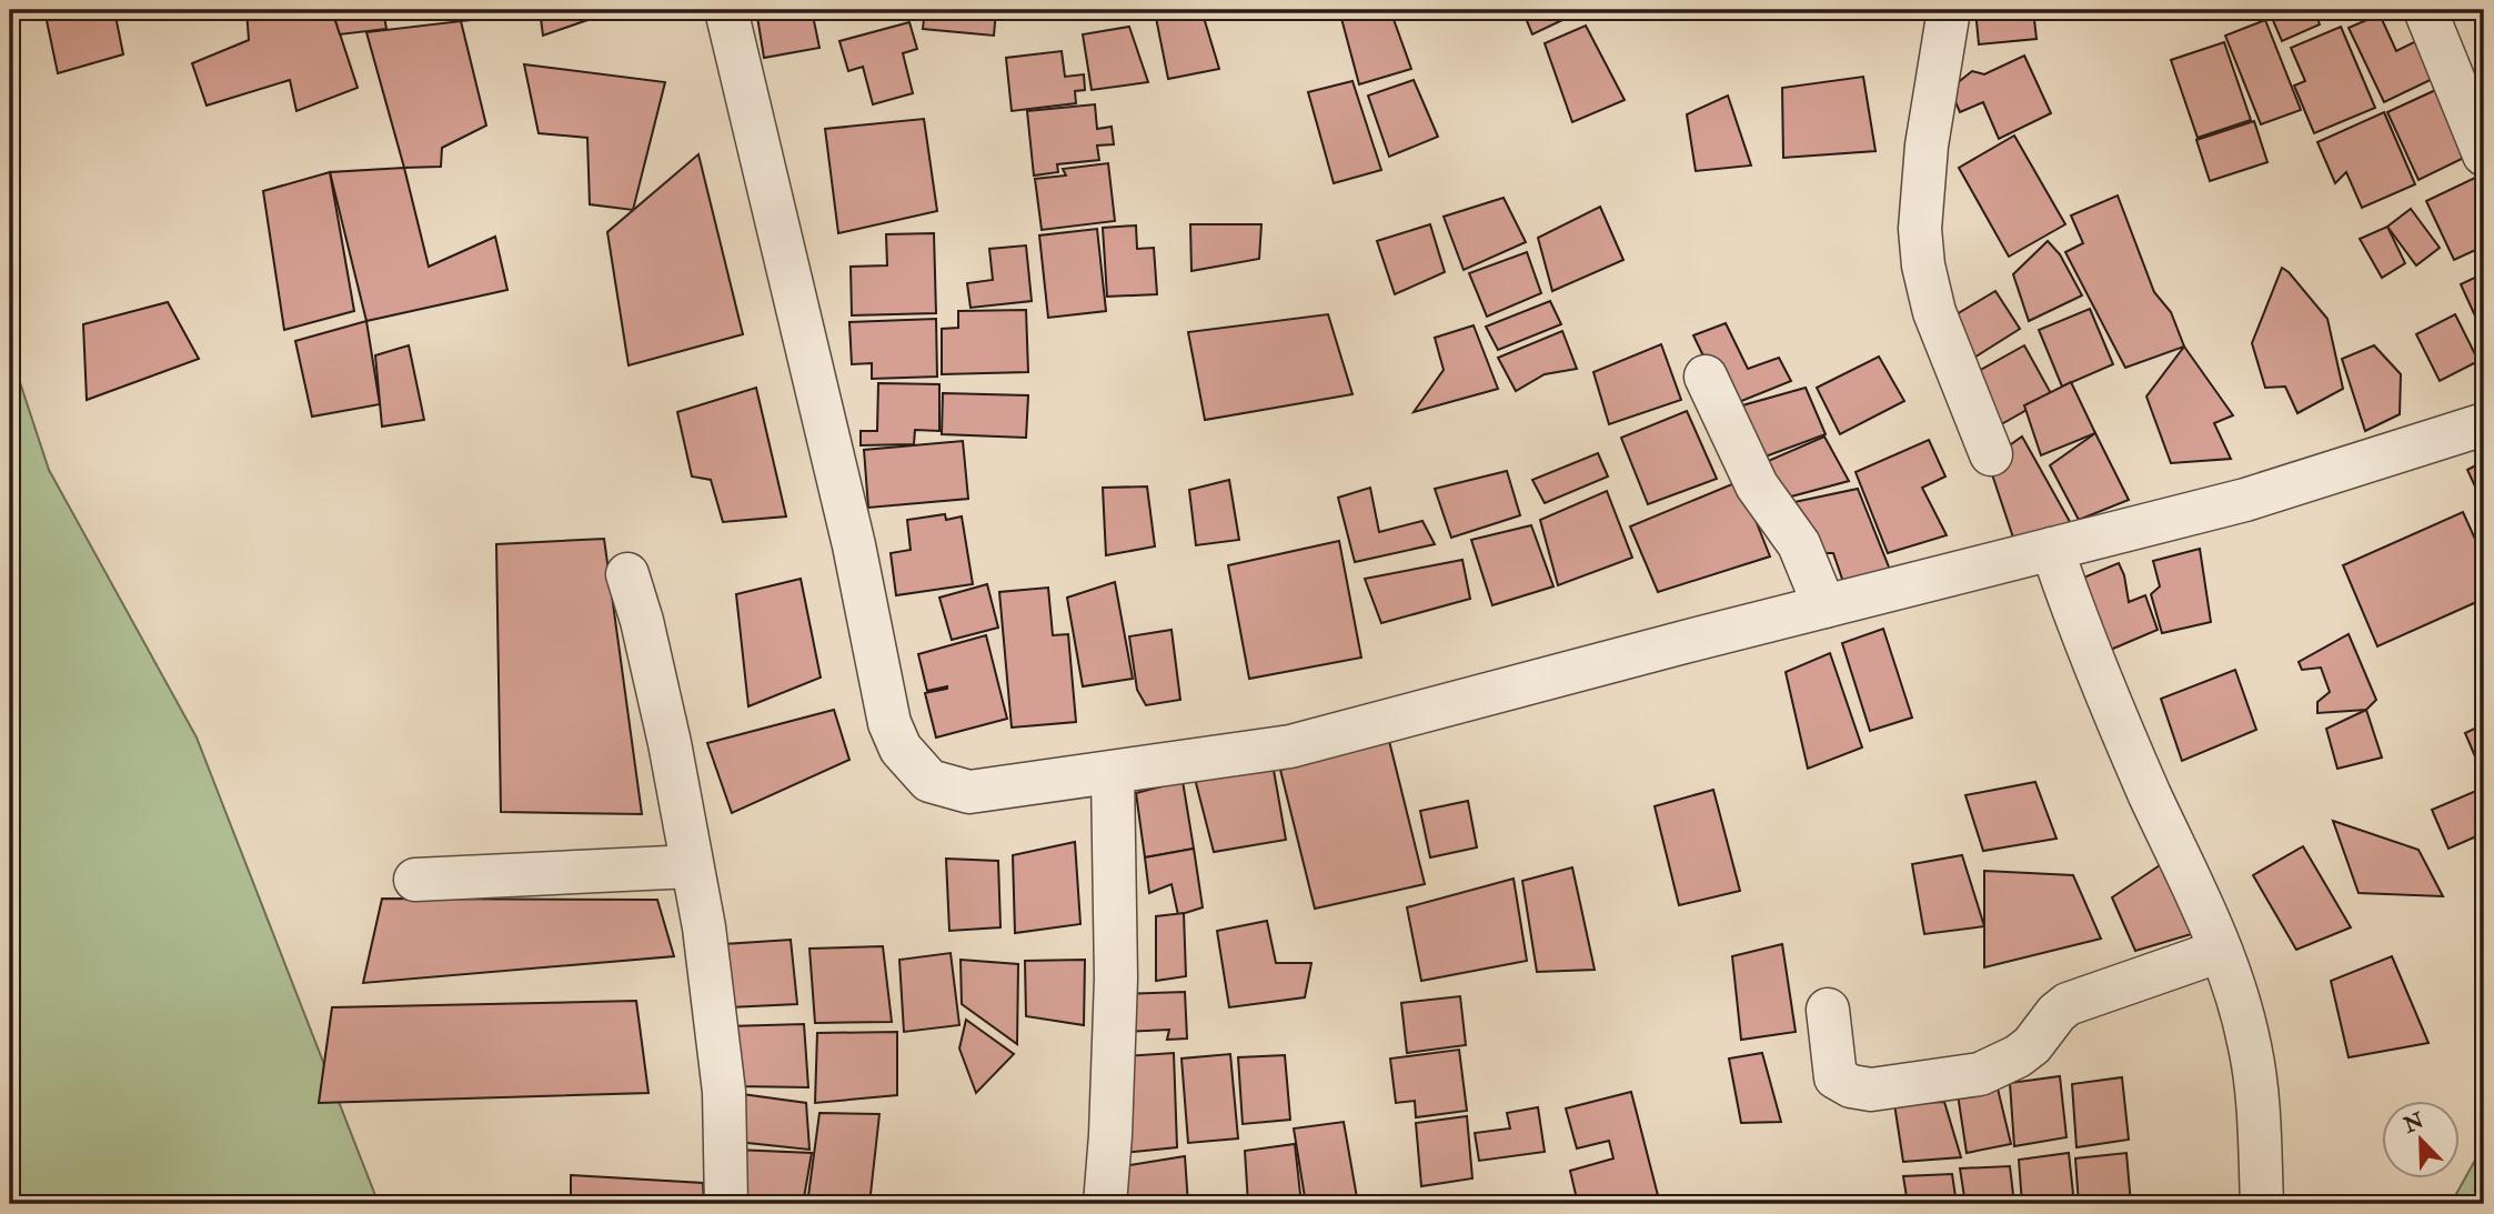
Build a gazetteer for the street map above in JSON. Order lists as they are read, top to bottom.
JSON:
{
  "north": "top left"
}
